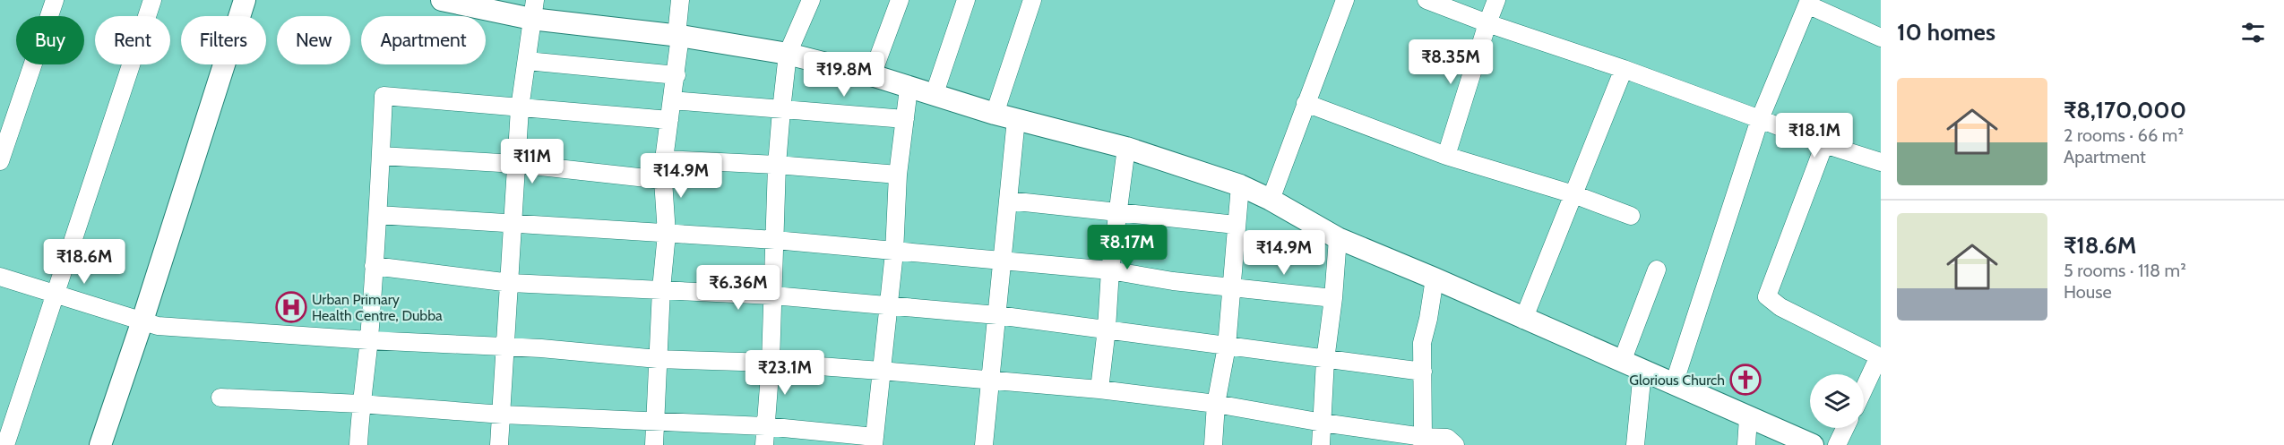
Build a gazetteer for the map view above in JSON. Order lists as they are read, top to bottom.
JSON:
{
  "places": {
    "hospital": ["Urban Primary Health Centre, Dubba"],
    "church": ["Glorious Church"]
  },
  "page": {
    "heading": "10 homes",
    "chip": [
      "Buy",
      "Rent",
      "Filters",
      "New",
      "Apartment"
    ],
    "price": [
      "₹8.35M",
      "₹19.8M",
      "₹18.1M",
      "₹11M",
      "₹14.9M",
      "₹8.17M",
      "₹14.9M",
      "₹18.6M",
      "₹6.36M",
      "₹23.1M"
    ],
    "list": [
      {
        "name": "₹8,170,000",
        "note": "2 rooms · 66 m² · Apartment"
      },
      {
        "name": "₹18.6M",
        "note": "5 rooms · 118 m² · House"
      }
    ]
  }
}
